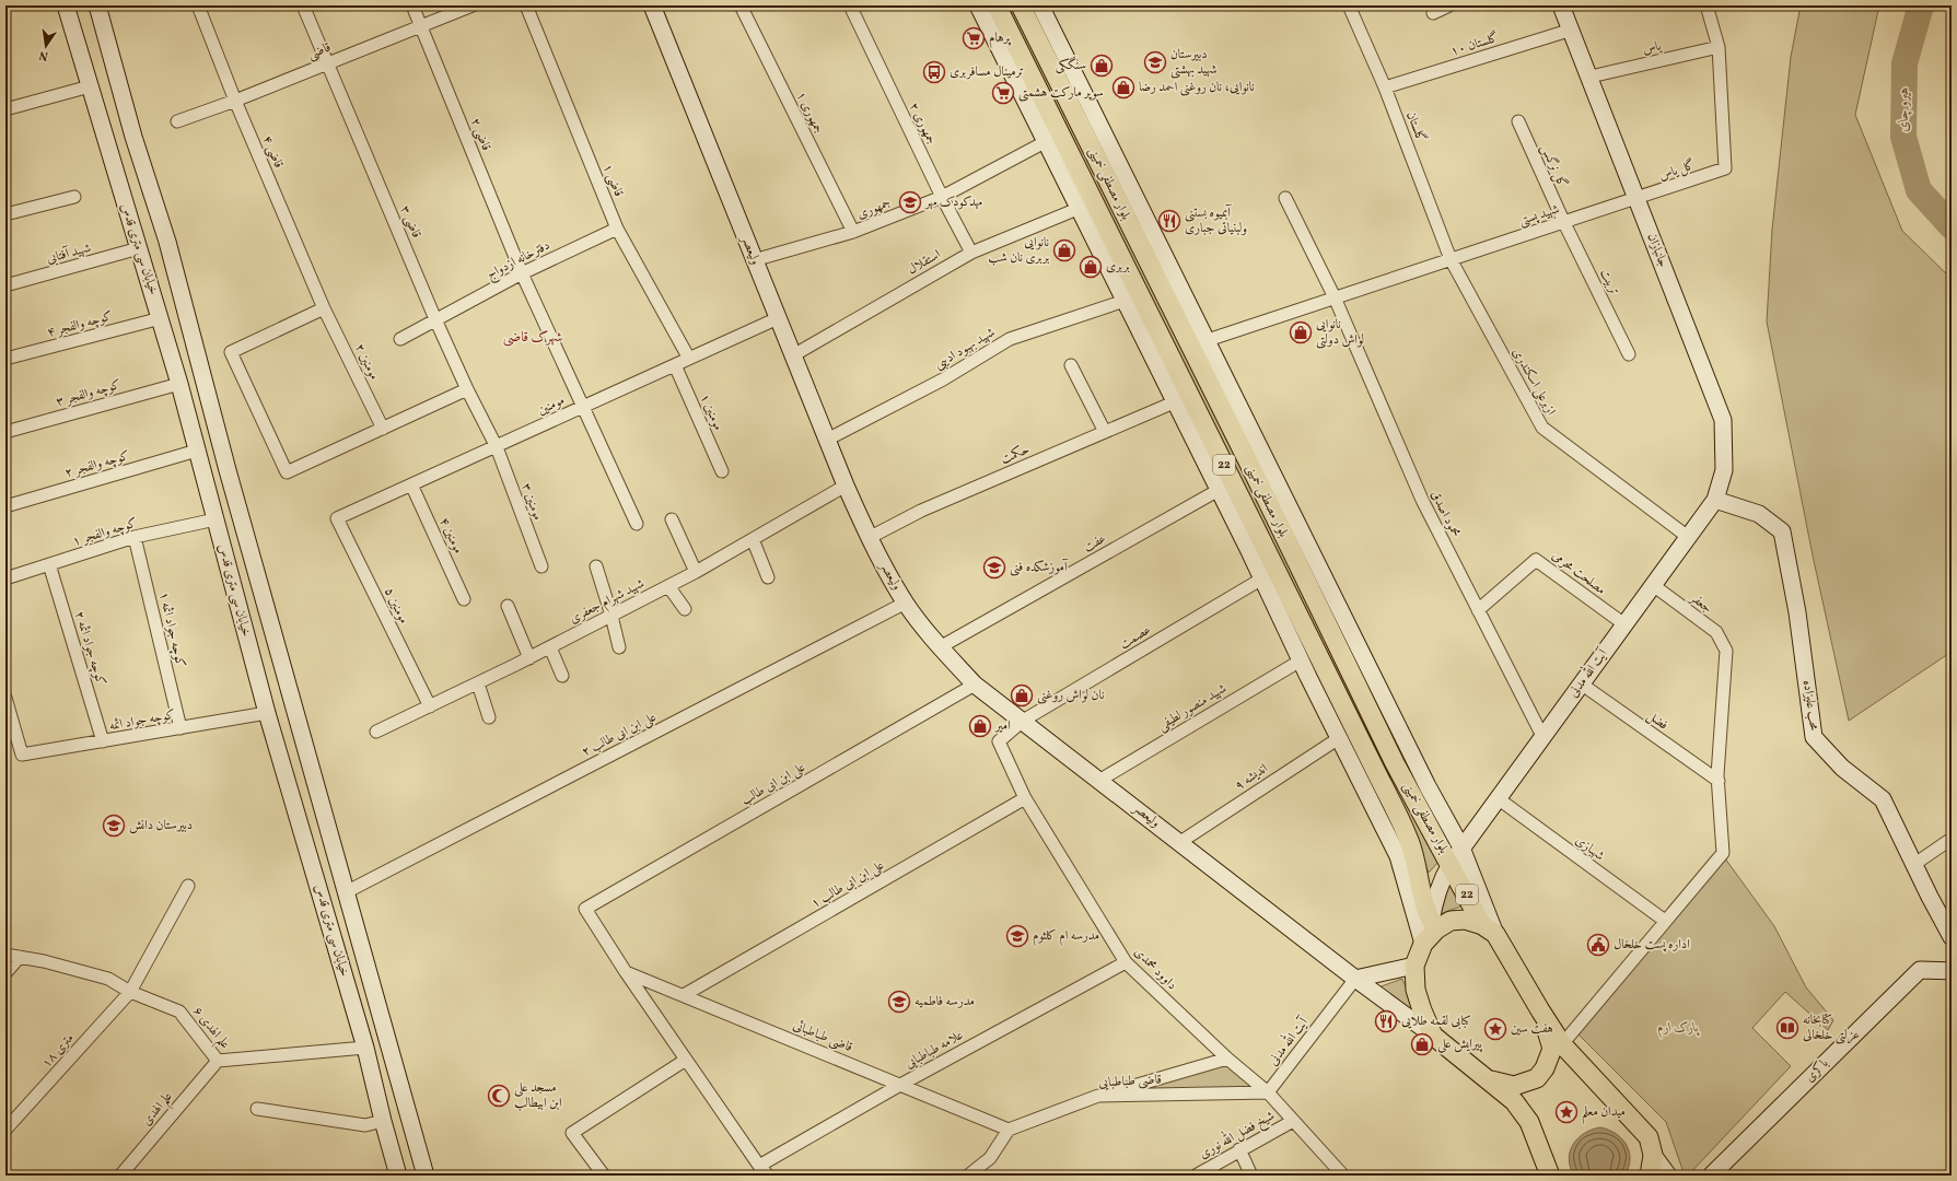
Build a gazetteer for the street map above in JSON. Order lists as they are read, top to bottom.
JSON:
{
  "streets": {
    "main road": [
      "بلوار مصطفی خمینی",
      "خیابان سی متری قدس",
      "ولیعصر",
      "جانبازان",
      "22",
      "آیت‌ الله مدنی",
      "محب علیزاده",
      "باکری"
    ],
    "street": [
      "گلستان ۱۰",
      "یاس",
      "قاضی",
      "جمهوری ۱",
      "جمهوری ۲",
      "گلستان",
      "قاضی ۲",
      "قاضی ۴",
      "گل نرگس",
      "گل یاس",
      "قاضی ۱",
      "جمهوری",
      "شهید پستی",
      "قاضی ۳",
      "شهید آفتابی",
      "دفترخانه ازدواج",
      "استقلال",
      "تربیت",
      "کوچه والفجر ۴",
      "شهید بهبود ادیبی",
      "مومنین ۲",
      "ازبرعلی اسکندری",
      "کوچه والفجر ۳",
      "مومنین",
      "مومنین ۱",
      "حکمت",
      "کوچه والفجر ۲",
      "مومنین ۳",
      "محمود اصدق",
      "کوچه والفجر ۱",
      "مومنین ۴",
      "عفت",
      "مصلحت محرمی",
      "شهید شهرام جعفری",
      "جعفر",
      "۵ مومنین",
      "کوچه جواد ائمه ۱",
      "عصمت",
      "کوچه جواد ائمه ۲",
      "شهید منصور لطیفی",
      "کوچه جواد ائمه",
      "فضل",
      "علی ابن ابی طالب ۲",
      "اندیشه ۹",
      "علی ابن ابی طالب",
      "شهبازی",
      "علی ابن ابی طالب ۱",
      "داوود محمدی",
      "علم الهدی ۶",
      "قاضی طباطبائی",
      "آیت الله مدنی",
      "علامه طباطبایی",
      "۱۸ متری",
      "قاضی طباطبایی",
      "علم الهدی",
      "شیخ فضل الله نوری"
    ]
  },
  "crossings": [
    ["گلستان ۱۰", "گلستان"],
    ["گلستان ۱۰", "جانبازان"],
    ["یاس", "گل یاس"],
    ["یاس", "جانبازان"],
    ["قاضی", "قاضی ۲"],
    ["قاضی", "قاضی ۴"],
    ["قاضی", "قاضی ۳"],
    ["جمهوری ۱", "جمهوری"],
    ["جمهوری ۲", "جمهوری"],
    ["جمهوری ۲", "استقلال"],
    ["گلستان", "شهید پستی"],
    ["گلستان", "ازبرعلی اسکندری"],
    ["قاضی ۲", "دفترخانه ازدواج"],
    ["قاضی ۲", "مومنین"],
    ["قاضی ۴", "مومنین ۲"],
    ["گل نرگس", "شهید پستی"],
    ["گل نرگس", "تربیت"],
    ["گل یاس", "شهید پستی"],
    ["گل یاس", "جانبازان"],
    ["قاضی ۱", "دفترخانه ازدواج"],
    ["قاضی ۱", "مومنین"],
    ["بلوار مصطفی خمینی", "ولیعصر"],
    ["بلوار مصطفی خمینی", "آیت‌ الله مدنی"],
    ["جمهوری", "ولیعصر"],
    ["شهید پستی", "جانبازان"],
    ["شهید پستی", "تربیت"],
    ["شهید پستی", "ازبرعلی اسکندری"],
    ["شهید پستی", "محمود اصدق"],
    ["قاضی ۳", "دفترخانه ازدواج"],
    ["قاضی ۳", "مومنین"],
    ["قاضی ۳", "مومنین ۳"],
    ["خیابان سی متری قدس", "شهید آفتابی"],
    ["خیابان سی متری قدس", "کوچه والفجر ۴"],
    ["خیابان سی متری قدس", "کوچه والفجر ۳"],
    ["خیابان سی متری قدس", "کوچه والفجر ۲"],
    ["خیابان سی متری قدس", "کوچه والفجر ۱"],
    ["خیابان سی متری قدس", "کوچه جواد ائمه"],
    ["خیابان سی متری قدس", "علی ابن ابی طالب ۲"],
    ["خیابان سی متری قدس", "علم الهدی ۶"],
    ["ولیعصر", "استقلال"],
    ["ولیعصر", "شهید بهبود ادیبی"],
    ["ولیعصر", "مومنین"],
    ["ولیعصر", "حکمت"],
    ["ولیعصر", "عفت"],
    ["ولیعصر", "شهید شهرام جعفری"],
    ["ولیعصر", "عصمت"],
    ["ولیعصر", "آیت‌ الله مدنی"],
    ["ولیعصر", "شهید منصور لطیفی"],
    ["ولیعصر", "علی ابن ابی طالب ۲"],
    ["ولیعصر", "اندیشه ۹"],
    ["ولیعصر", "علی ابن ابی طالب"],
    ["ولیعصر", "آیت الله مدنی"],
    ["جانبازان", "آیت‌ الله مدنی"],
    ["جانبازان", "محب علیزاده"],
    ["ازبرعلی اسکندری", "آیت‌ الله مدنی"],
    ["مومنین", "مومنین ۱"],
    ["مومنین", "مومنین ۳"],
    ["مومنین", "مومنین ۴"],
    ["مومنین", "۵ مومنین"],
    ["محمود اصدق", "مصلحت محرمی"],
    ["محمود اصدق", "آیت‌ الله مدنی"],
    ["کوچه والفجر ۱", "کوچه جواد ائمه ۱"],
    ["کوچه والفجر ۱", "کوچه جواد ائمه ۲"],
    ["مصلحت محرمی", "آیت‌ الله مدنی"],
    ["شهید شهرام جعفری", "۵ مومنین"],
    ["جعفر", "آیت‌ الله مدنی"],
    ["جعفر", "فضل"],
    ["کوچه جواد ائمه ۱", "کوچه جواد ائمه"],
    ["عصمت", "داوود محمدی"],
    ["کوچه جواد ائمه ۲", "کوچه جواد ائمه"],
    ["آیت‌ الله مدنی", "محب علیزاده"],
    ["آیت‌ الله مدنی", "فضل"],
    ["آیت‌ الله مدنی", "شهبازی"],
    ["علی ابن ابی طالب", "قاضی طباطبائی"],
    ["علی ابن ابی طالب ۱", "داوود محمدی"],
    ["علی ابن ابی طالب ۱", "قاضی طباطبائی"],
    ["داوود محمدی", "آیت الله مدنی"],
    ["داوود محمدی", "علامه طباطبایی"],
    ["داوود محمدی", "قاضی طباطبایی"],
    ["داوود محمدی", "شیخ فضل الله نوری"],
    ["علم الهدی ۶", "۱۸ متری"],
    ["علم الهدی ۶", "علم الهدی"],
    ["قاضی طباطبائی", "علامه طباطبایی"],
    ["قاضی طباطبائی", "قاضی طباطبایی"],
    ["آیت الله مدنی", "قاضی طباطبایی"]
  ],
  "districts": ["شهرک قاضی"],
  "water": ["هیرو چای"],
  "parks": ["پارک ارم"],
  "places": {
    "supermarket": ["پرهام", "سوپر مارکت هشمتی"],
    "school or university": [
      "دبیرستان شهید بهشتی",
      "مهدکودک مهر",
      "آموزشکده فنی",
      "دبیرستان دانش",
      "مدرسه ام کلثوم",
      "مدرسه فاطمیه"
    ],
    "shop": [
      "سنگکی",
      "نانوایی، نان روغنی احمد رضا",
      "نانوایی بربری نان شب",
      "بربری",
      "نانوایی لواش دولتی",
      "نان لواش روغنی",
      "امیر",
      "پیرایش علی"
    ],
    "bus stop": ["ترمینال مسافربری"],
    "restaurant": ["آبمیوه بستنی ولبنیاتی جباری", "کبابی لقمه طلایی"],
    "public building": ["اداره پست خلخال"],
    "library": ["کتابخانه عزلتی خلخالی"],
    "place": ["هفت سین", "میدان معلم"],
    "mosque": ["مسجد علی ابن ابیطالب"]
  },
  "north": "bottom"
}
